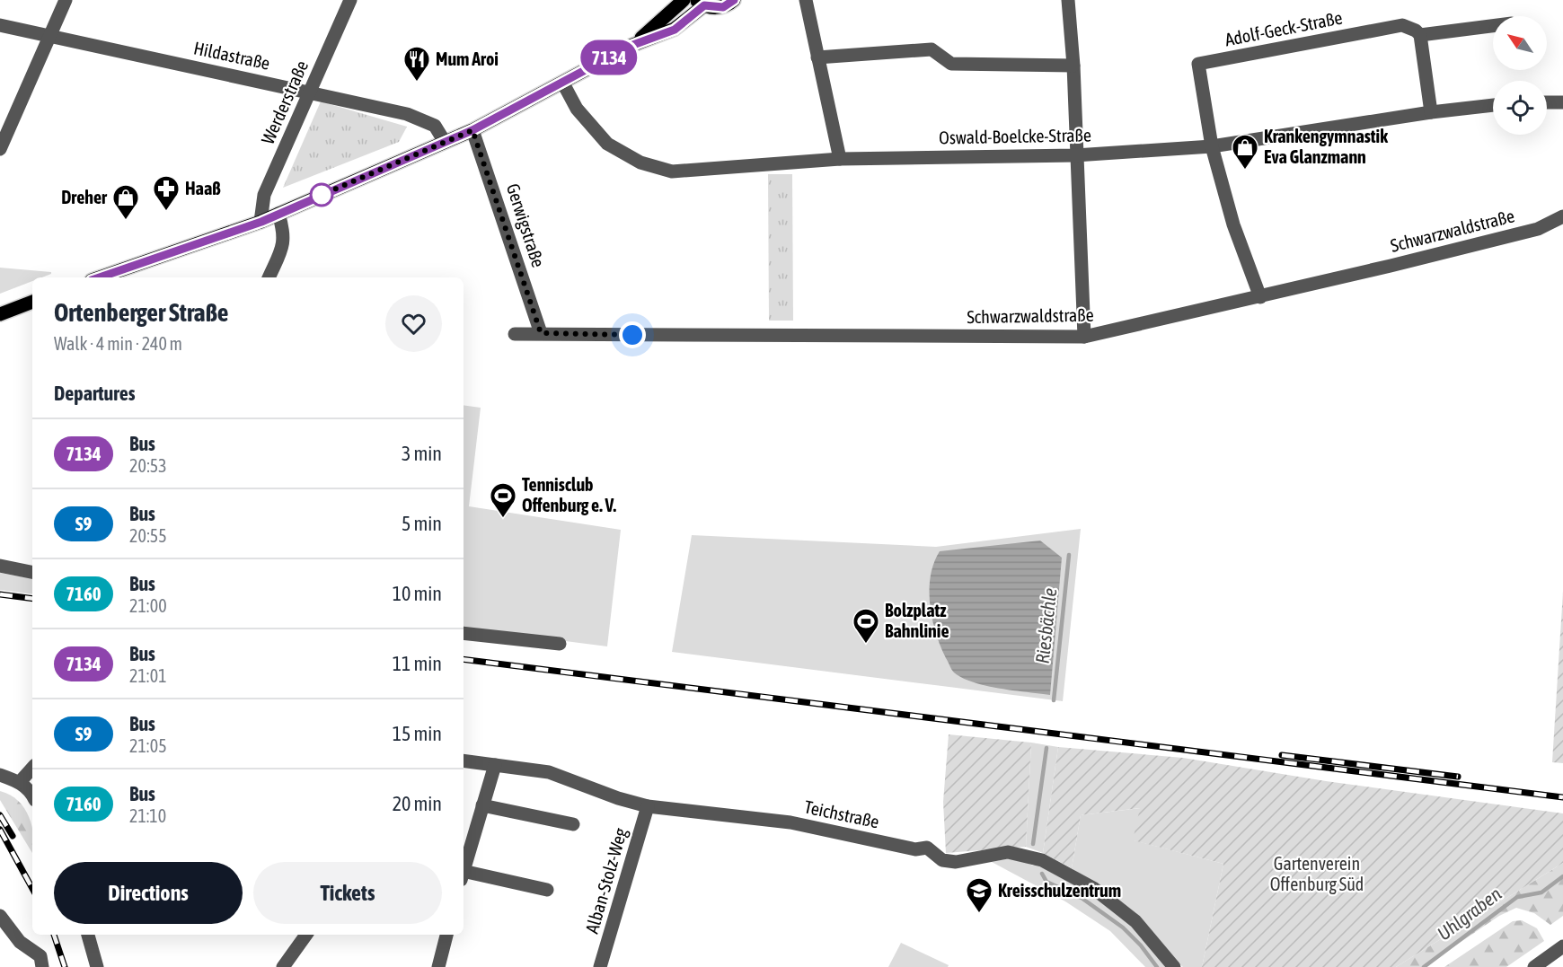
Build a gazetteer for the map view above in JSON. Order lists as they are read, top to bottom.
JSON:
{
  "streets": {
    "street": [
      "Adolf-Geck-Straße",
      "Hildastraße",
      "Werderstraße",
      "Oswald-Boelcke-Straße",
      "Gerwigstraße",
      "Schwarzwaldstraße",
      "Teichstraße",
      "Alban-Stolz-Weg"
    ]
  },
  "crossings": [
    ["Adolf-Geck-Straße", "Oswald-Boelcke-Straße"],
    ["Hildastraße", "Werderstraße"],
    ["Gerwigstraße", "Schwarzwaldstraße"],
    ["Teichstraße", "Alban-Stolz-Weg"]
  ],
  "water": ["Riesbächle", "Uhlgraben"],
  "parks": ["Gartenverein Offenburg Süd"],
  "places": {
    "restaurant": ["Mum Aroi"],
    "shop": ["Krankengymnastik Eva Glanzmann", "Dreher"],
    "pharmacy": ["Haaß"],
    "sports": ["Tennisclub Offenburg e. V.", "Bolzplatz Bahnlinie"],
    "school or university": ["Kreisschulzentrum"]
  },
  "lines": ["bus line 7134"],
  "north": "top left",
  "page": {
    "on_map": "7134",
    "heading": [
      ["Ortenberger Straße", "Walk · 4 min · 240 m"],
      "Departures"
    ],
    "list": [
      {
        "mark": "7134",
        "name": "Bus",
        "note": "20:53",
        "value": "3 min"
      },
      {
        "mark": "S9",
        "name": "Bus",
        "note": "20:55",
        "value": "5 min"
      },
      {
        "mark": "7160",
        "name": "Bus",
        "note": "21:00",
        "value": "10 min"
      },
      {
        "mark": "7134",
        "name": "Bus",
        "note": "21:01",
        "value": "11 min"
      },
      {
        "mark": "S9",
        "name": "Bus",
        "note": "21:05",
        "value": "15 min"
      },
      {
        "mark": "7160",
        "name": "Bus",
        "note": "21:10",
        "value": "20 min"
      }
    ],
    "buttons": ["Directions", "Tickets"]
  }
}
